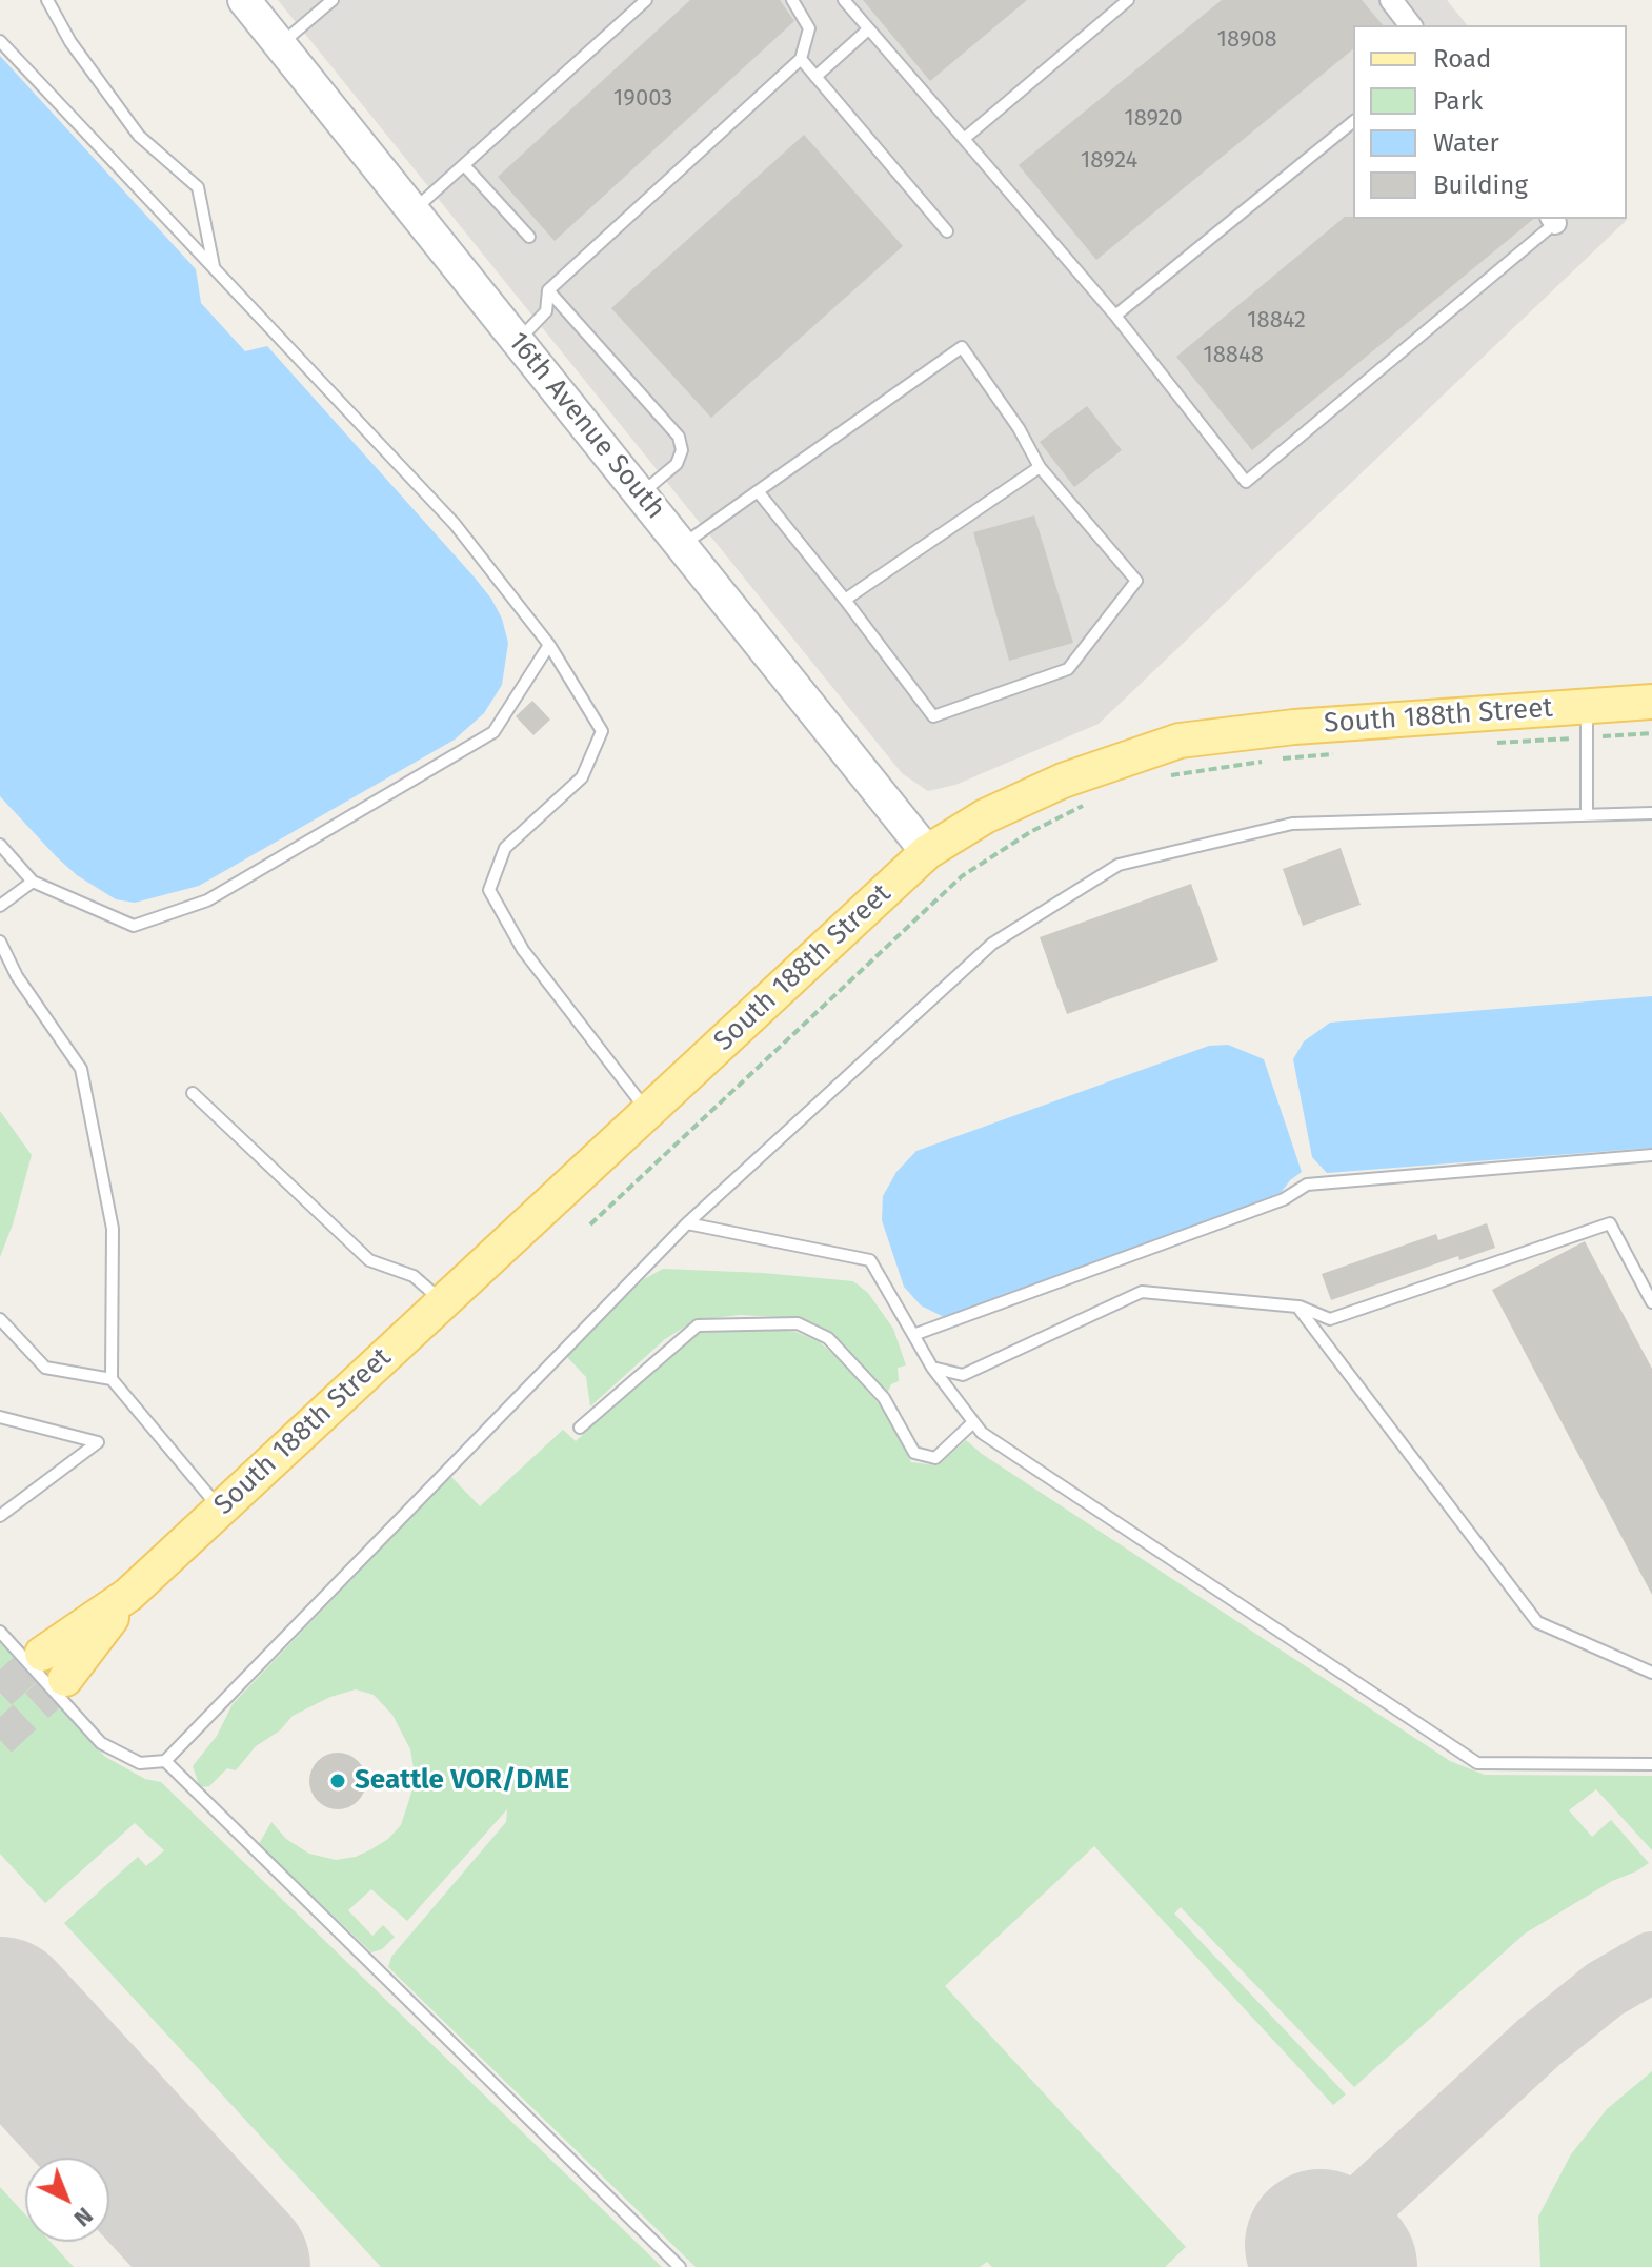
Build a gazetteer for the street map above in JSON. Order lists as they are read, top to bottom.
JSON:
{
  "streets": {
    "main road": ["South 188th Street"],
    "street": ["16th Avenue South"]
  },
  "crossings": [
    ["16th Avenue South", "South 188th Street"]
  ],
  "places": ["Seattle VOR/DME"],
  "house_numbers": [
    "18908",
    "19003",
    "18920",
    "18924",
    "18842",
    "18848"
  ],
  "legend": [
    "Road",
    "Park",
    "Water",
    "Building"
  ],
  "north": "bottom right"
}
